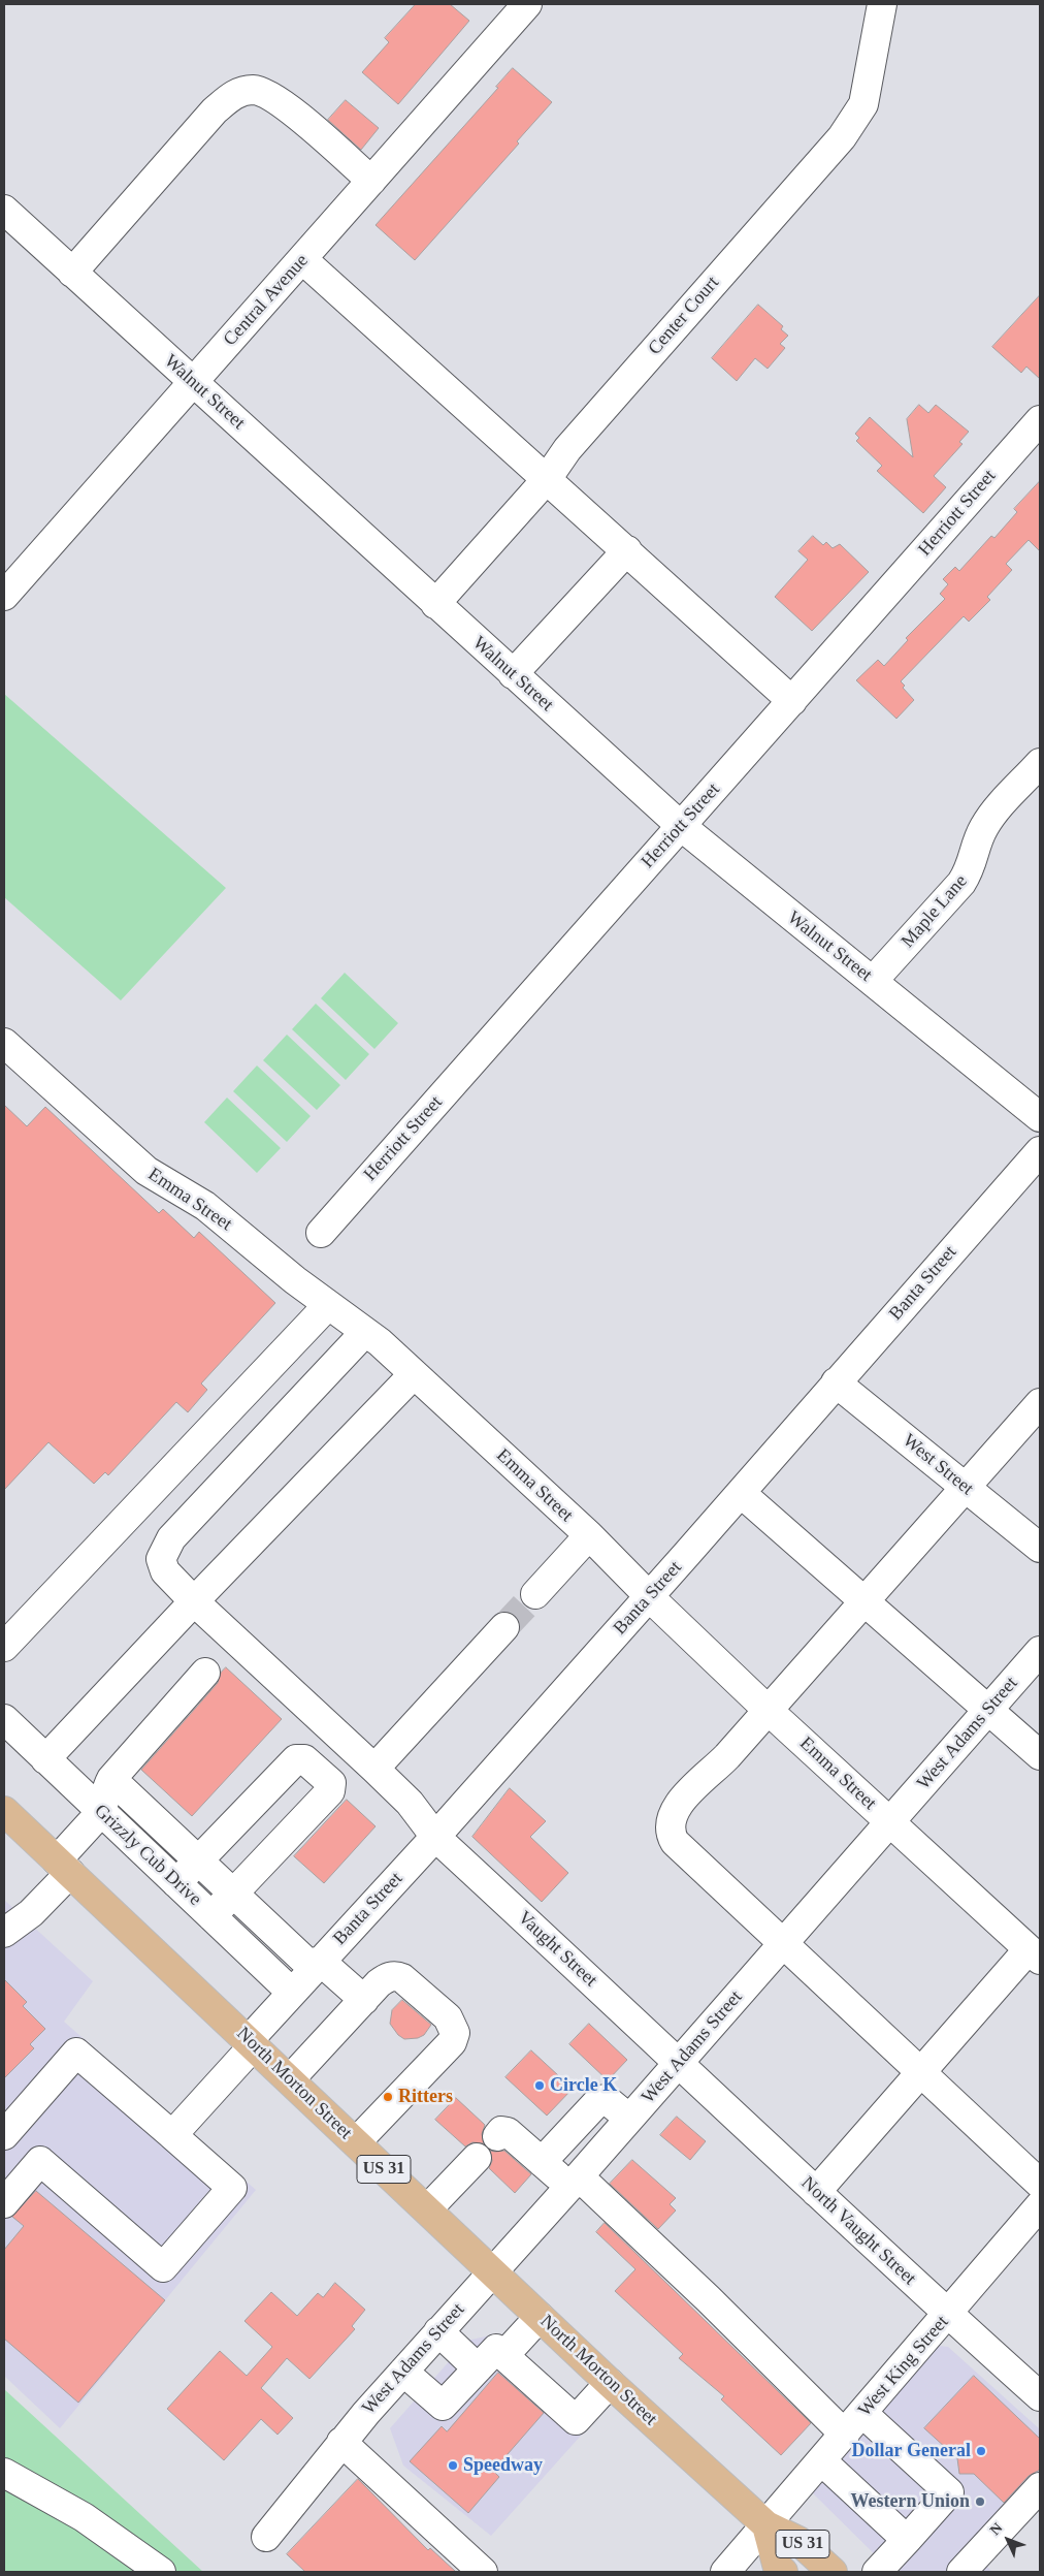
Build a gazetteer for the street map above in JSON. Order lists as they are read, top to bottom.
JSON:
{
  "streets": {
    "main road": ["North Morton Street", "US 31"],
    "street": [
      "Central Avenue",
      "Center Court",
      "Walnut Street",
      "Herriott Street",
      "Maple Lane",
      "Emma Street",
      "Banta Street",
      "West Street",
      "West Adams Street",
      "Grizzly Cub Drive",
      "Vaught Street",
      "North Vaught Street",
      "West King Street"
    ]
  },
  "crossings": [
    ["Central Avenue", "Walnut Street"],
    ["Center Court", "Walnut Street"],
    ["Walnut Street", "Herriott Street"],
    ["Walnut Street", "Maple Lane"],
    ["Emma Street", "Banta Street"],
    ["Emma Street", "West Adams Street"],
    ["Emma Street", "Vaught Street"],
    ["Banta Street", "West Street"],
    ["Banta Street", "Grizzly Cub Drive"],
    ["Banta Street", "Vaught Street"],
    ["Banta Street", "North Morton Street"],
    ["West Adams Street", "Vaught Street"],
    ["West Adams Street", "North Morton Street"],
    ["West Adams Street", "North Vaught Street"],
    ["Vaught Street", "North Vaught Street"],
    ["North Morton Street", "US 31"],
    ["North Morton Street", "West King Street"],
    ["US 31", "West King Street"],
    ["North Vaught Street", "West King Street"]
  ],
  "places": [
    "Circle K",
    "Ritters",
    "Dollar General",
    "Speedway",
    "Western Union"
  ],
  "north": "top left"
}
